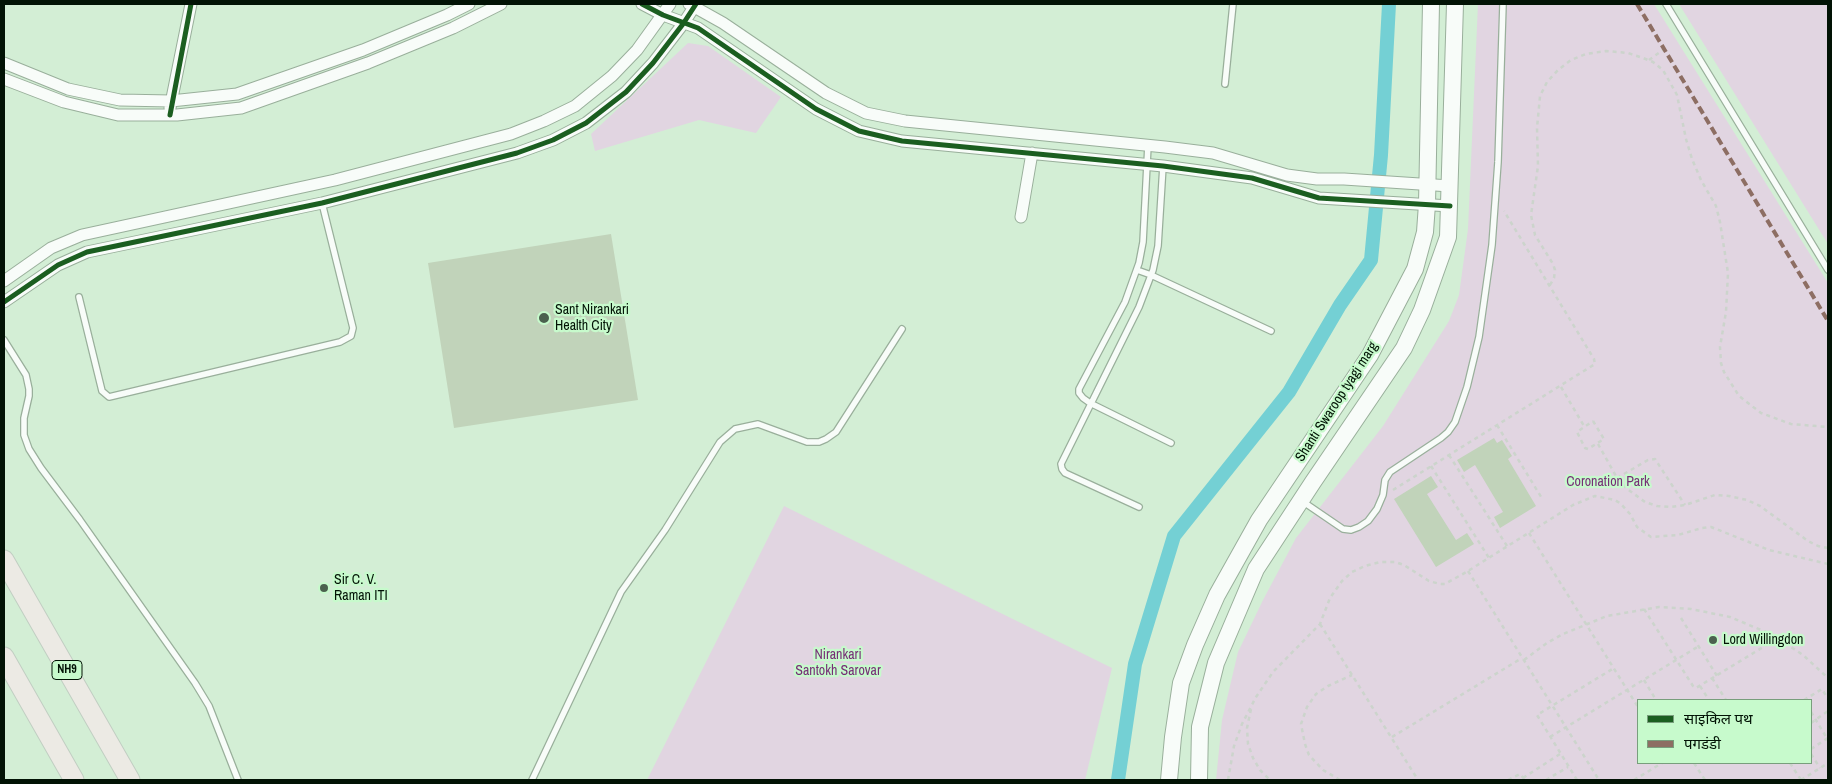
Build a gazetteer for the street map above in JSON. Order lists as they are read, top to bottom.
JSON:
{
  "streets": {
    "highway": ["NH9"],
    "main road": ["Shanti Swaroop tyagi marg"]
  },
  "parks": ["Coronation Park", "Nirankari Santokh Sarovar"],
  "places": ["Sant Nirankari Health City", "Sir C. V. Raman ITI", "Lord Willingdon"],
  "legend": ["साइकिल पथ", "पगडंडी"]
}
